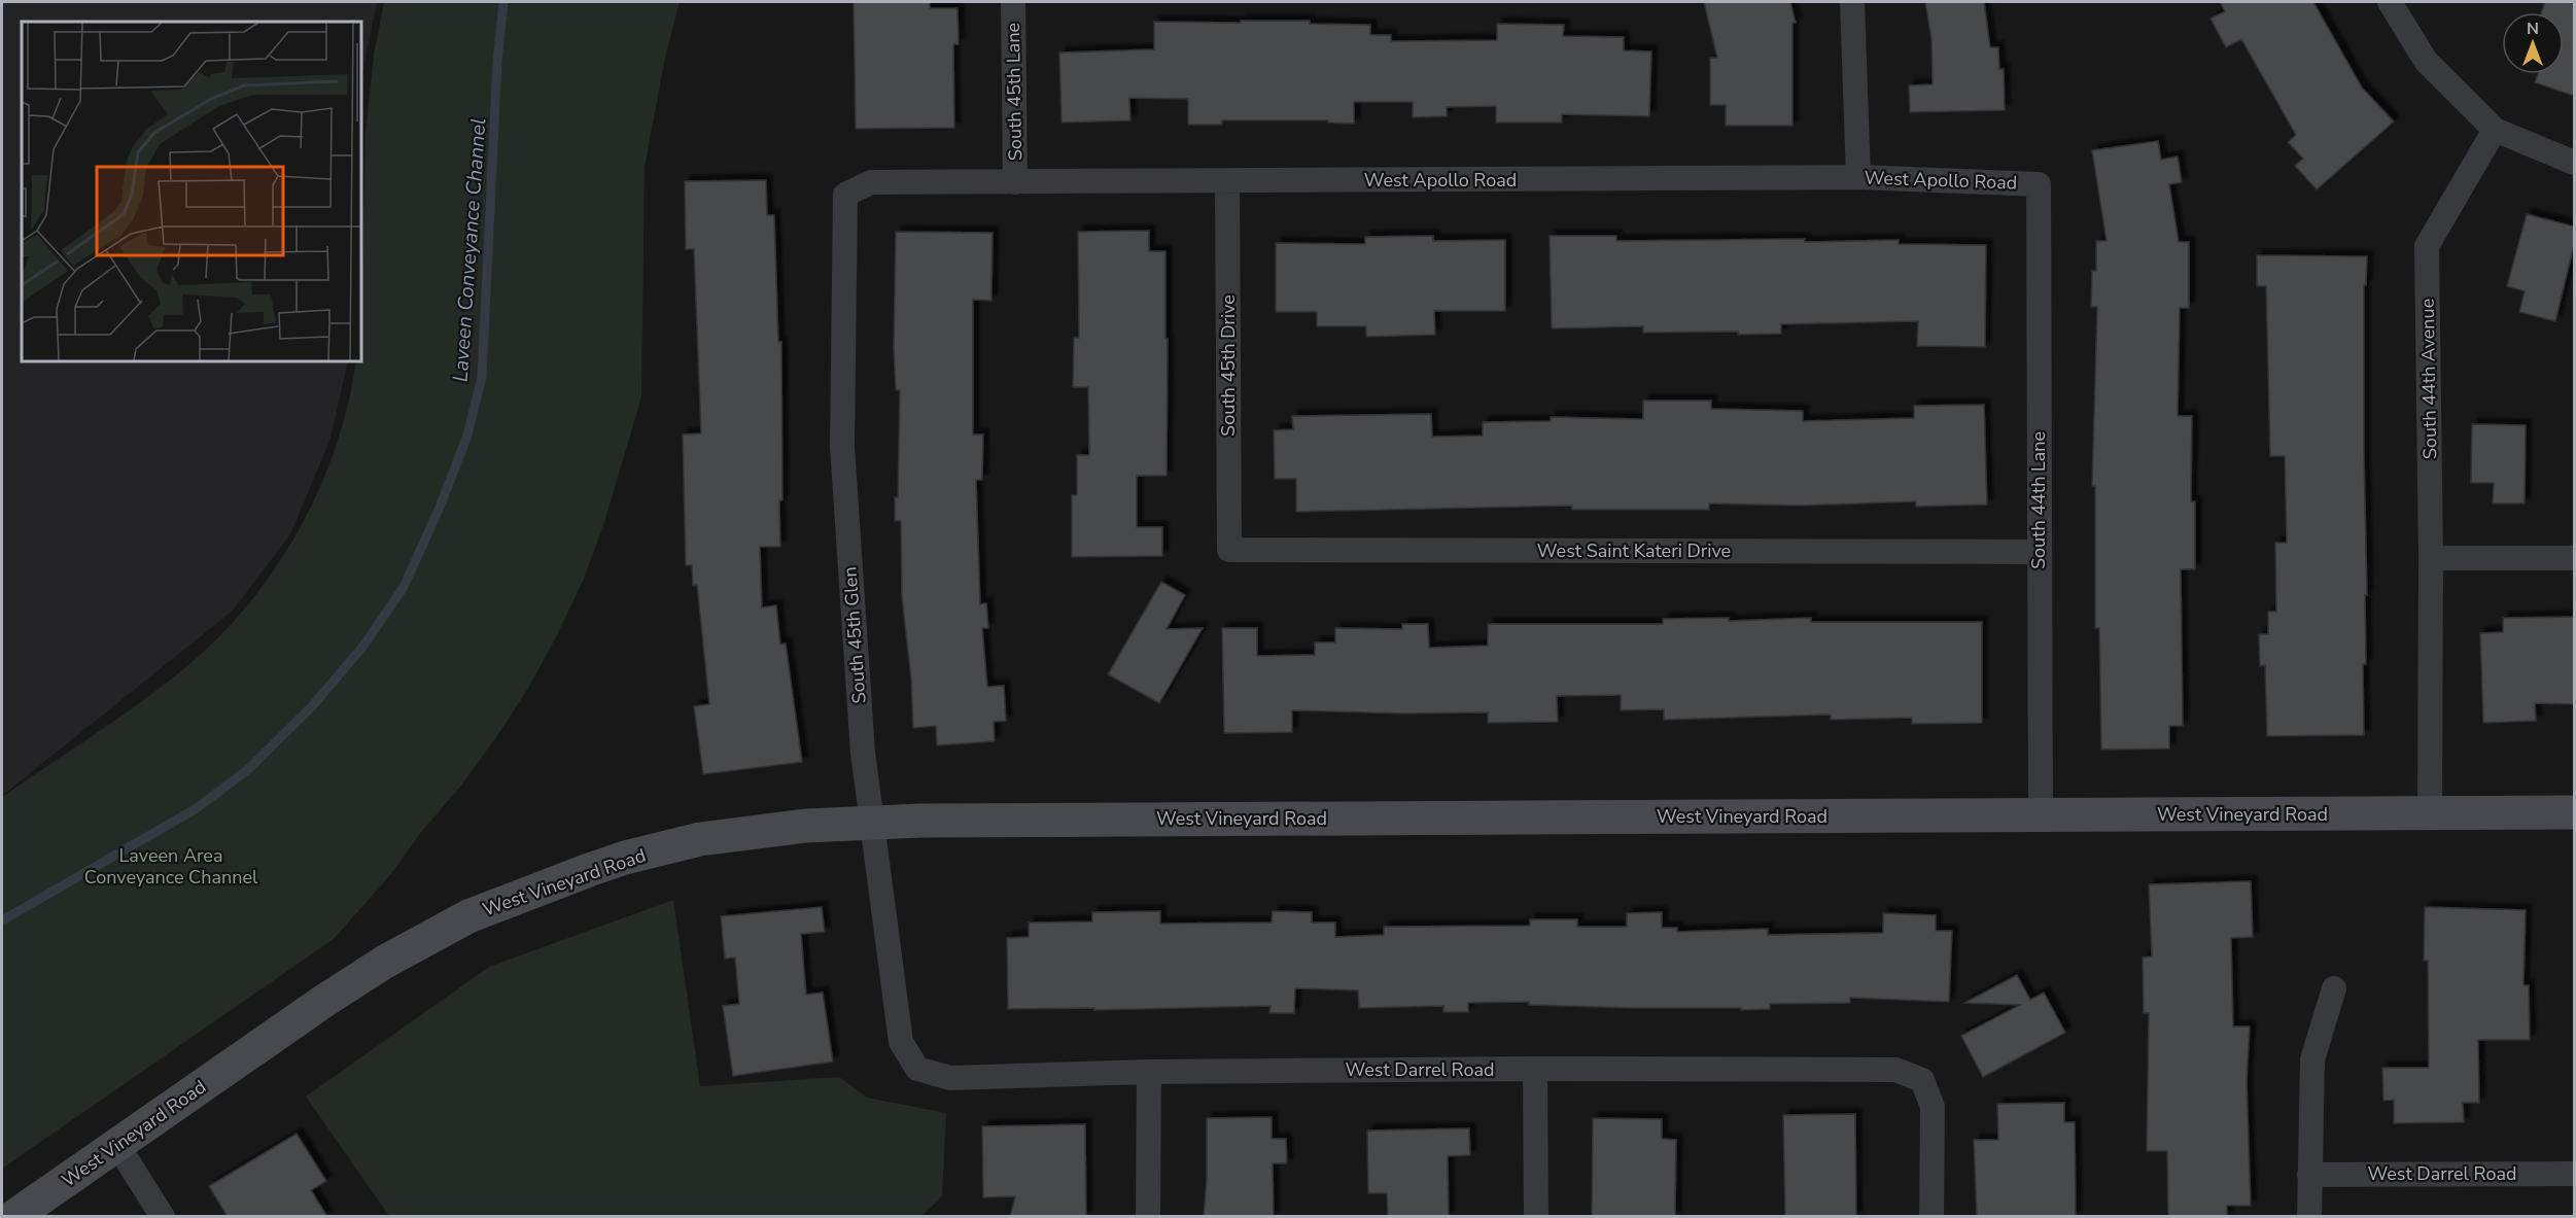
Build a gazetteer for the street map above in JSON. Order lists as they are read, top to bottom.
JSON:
{
  "streets": {
    "street": [
      "South 45th Lane",
      "West Apollo Road",
      "South 45th Drive",
      "South 44th Avenue",
      "South 44th Lane",
      "West Saint Kateri Drive",
      "South 45th Glen",
      "West Vineyard Road",
      "West Darrel Road"
    ]
  },
  "crossings": [
    ["South 45th Lane", "West Apollo Road"],
    ["West Apollo Road", "South 45th Drive"],
    ["West Apollo Road", "South 44th Lane"],
    ["West Apollo Road", "South 45th Glen"],
    ["South 45th Drive", "West Saint Kateri Drive"],
    ["South 44th Avenue", "West Vineyard Road"],
    ["South 44th Lane", "West Saint Kateri Drive"],
    ["South 44th Lane", "West Vineyard Road"],
    ["South 45th Glen", "West Vineyard Road"],
    ["South 45th Glen", "West Darrel Road"]
  ],
  "water": ["Laveen Conveyance Channel"],
  "parks": ["Laveen Area Conveyance Channel"],
  "north": "top"
}
